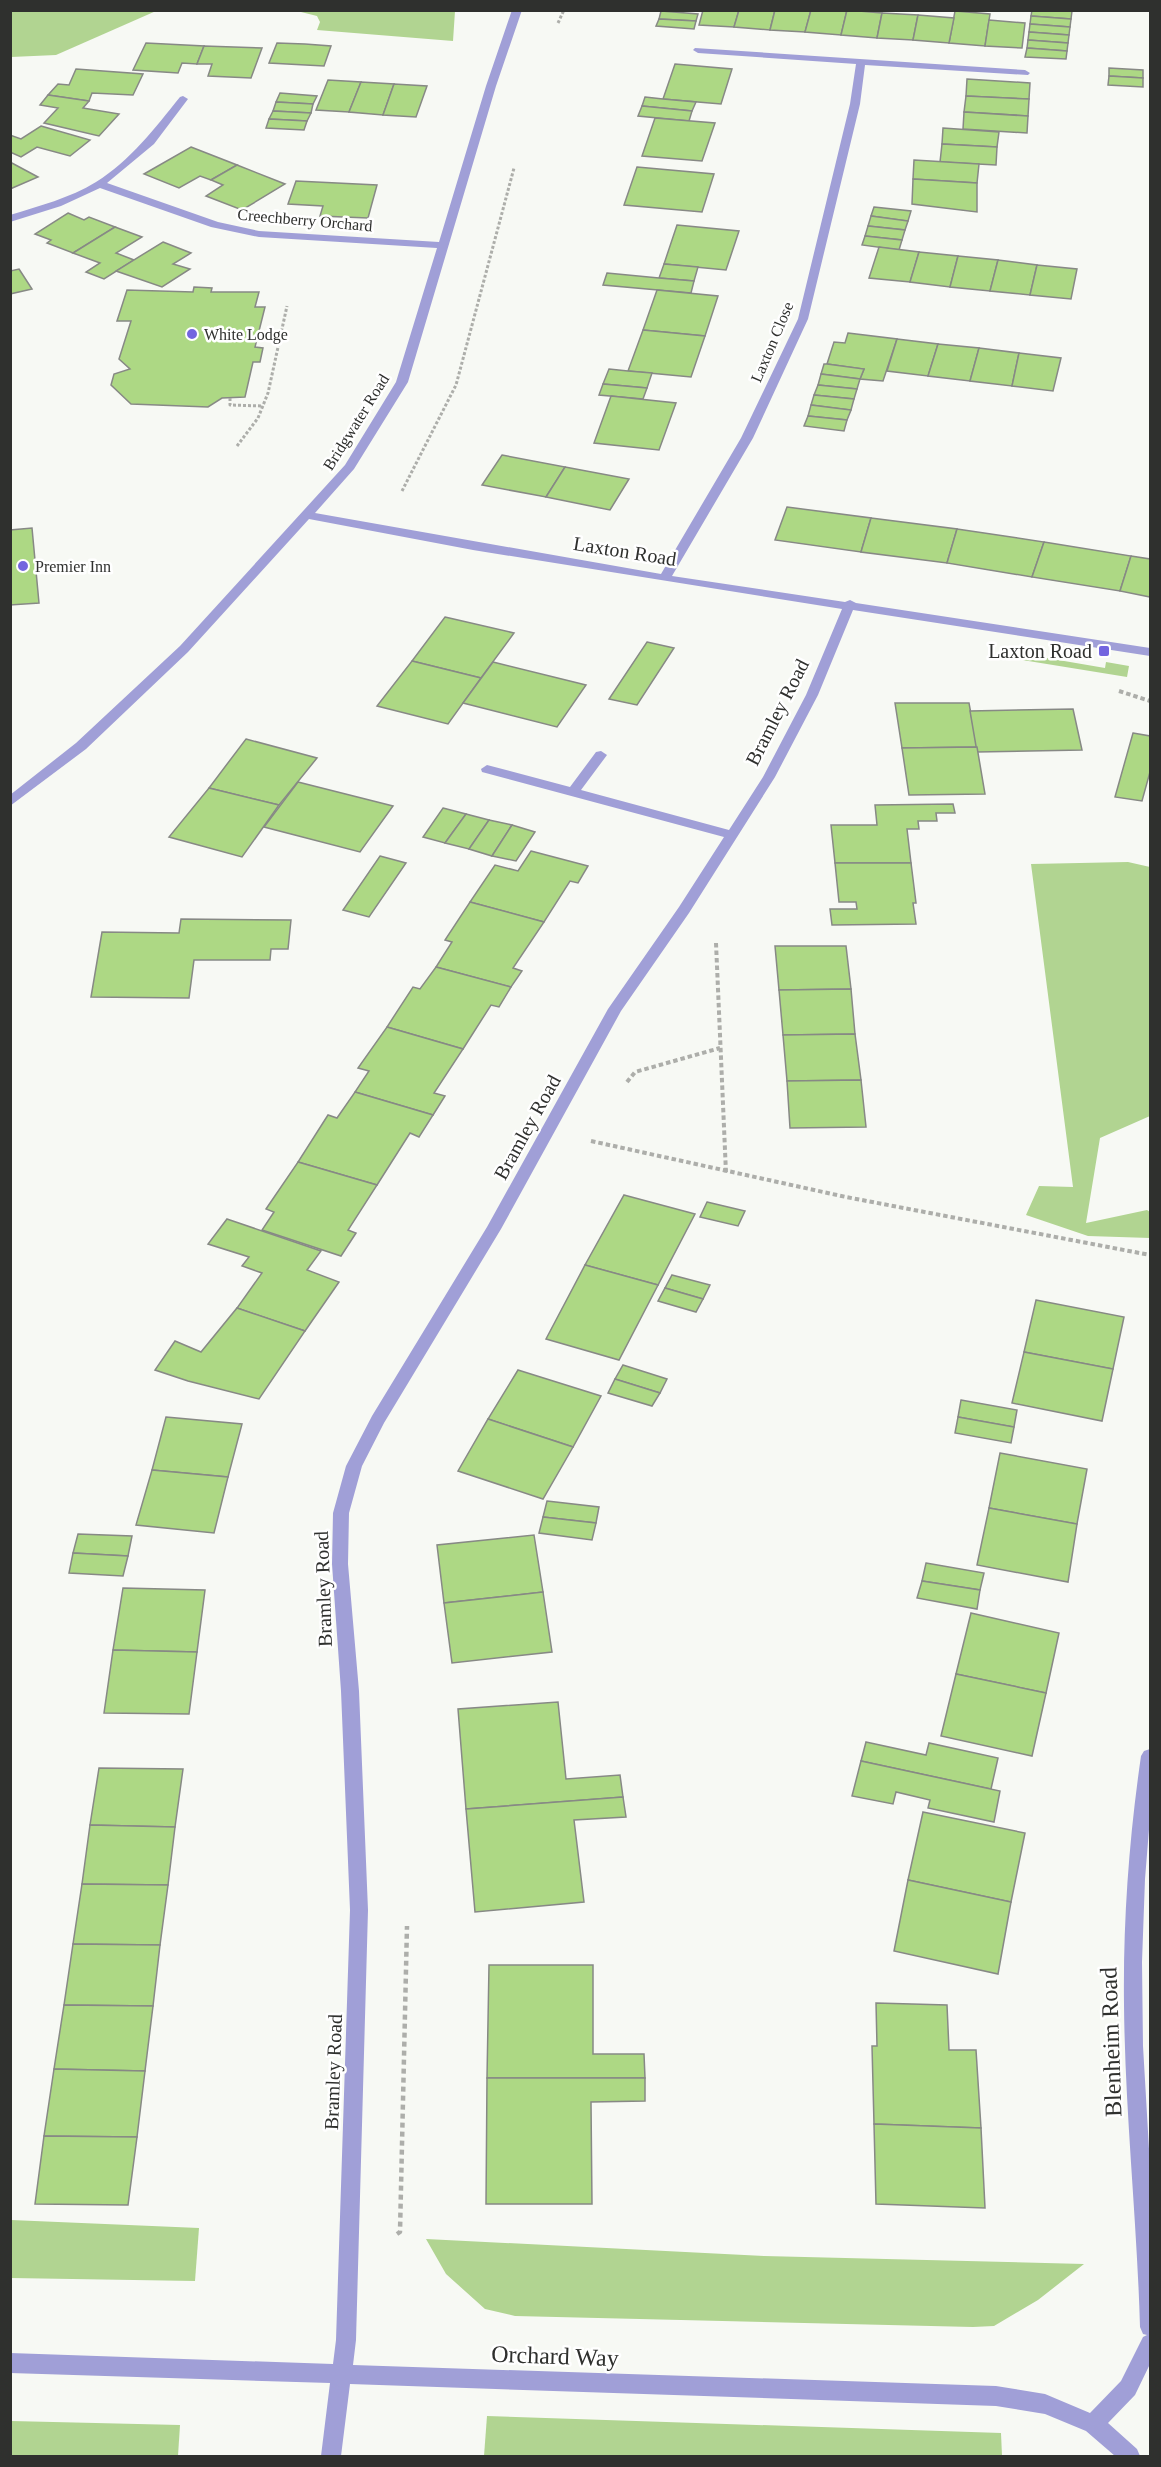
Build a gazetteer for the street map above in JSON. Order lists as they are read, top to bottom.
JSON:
{
  "streets": {
    "street": [
      "Creechberry Orchard",
      "Laxton Close",
      "Bridgwater Road",
      "Laxton Road",
      "Bramley Road",
      "Blenheim Road",
      "Orchard Way"
    ]
  },
  "crossings": [
    ["Creechberry Orchard", "Bridgwater Road"],
    ["Laxton Close", "Laxton Road"],
    ["Bridgwater Road", "Laxton Road"],
    ["Laxton Road", "Bramley Road"],
    ["Bramley Road", "Orchard Way"]
  ],
  "places": {
    "other": ["White Lodge", "Premier Inn"],
    "transit": ["Laxton Road"]
  }
}
